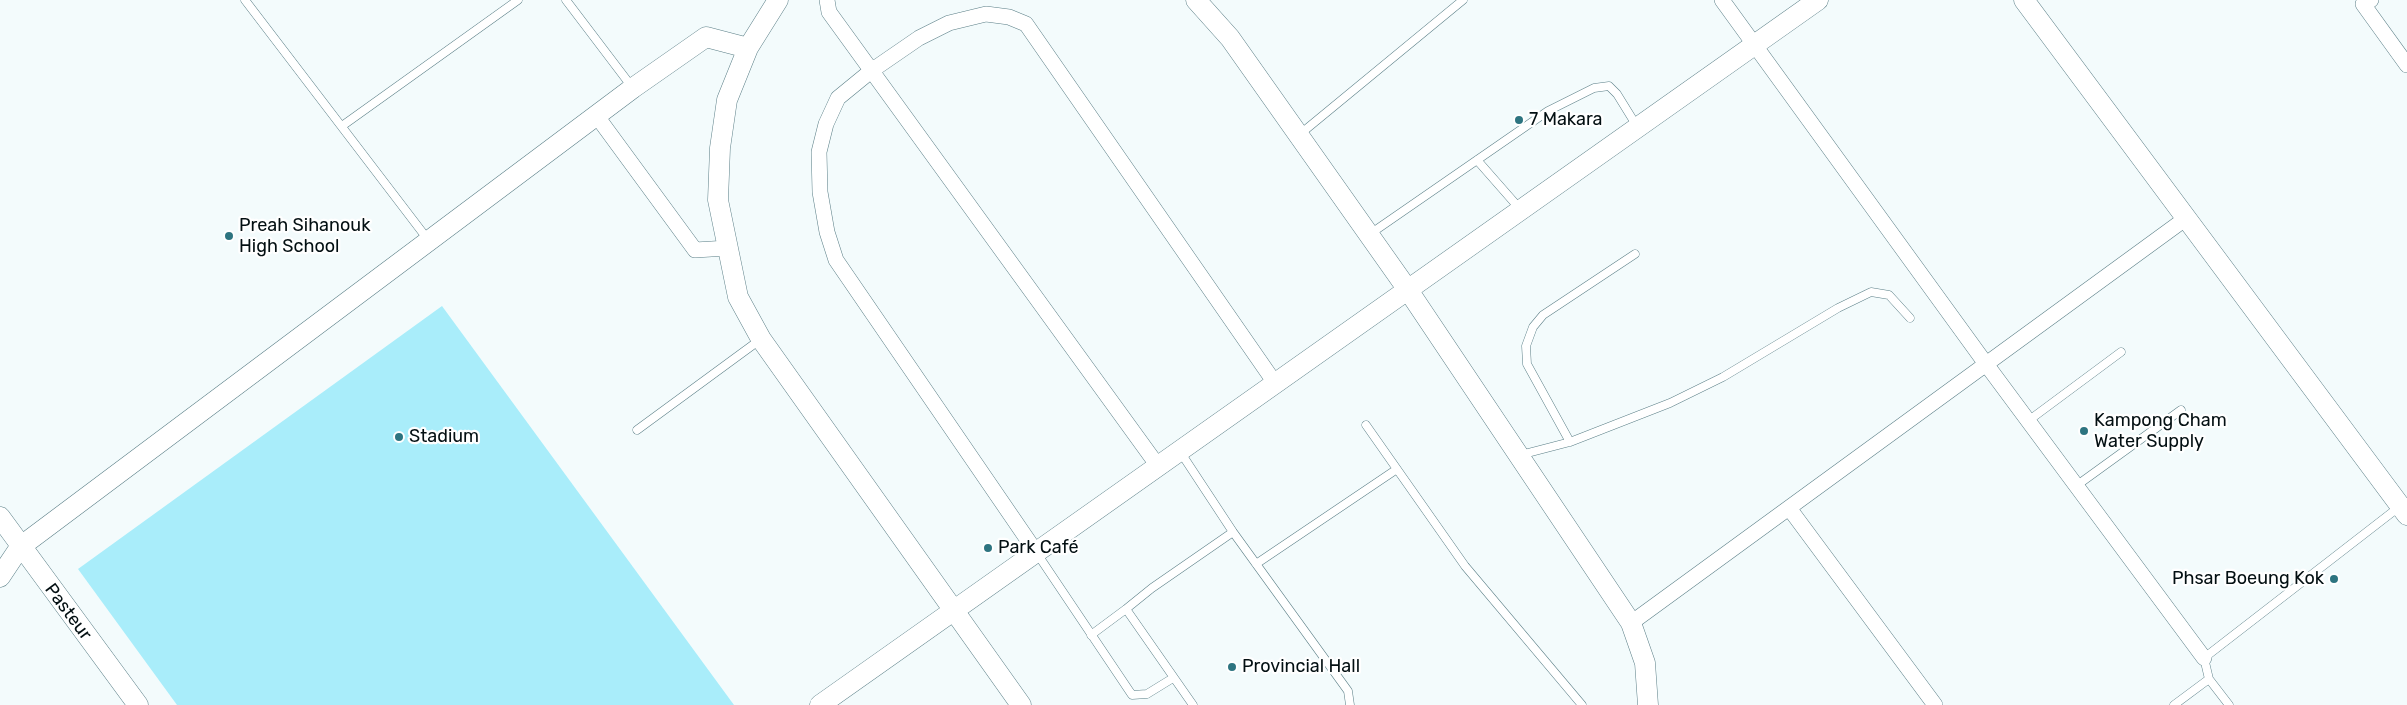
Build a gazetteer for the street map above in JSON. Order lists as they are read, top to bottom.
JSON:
{
  "streets": {
    "street": ["Pasteur"]
  },
  "places": [
    "7 Makara",
    "Preah Sihanouk High School",
    "Kampong Cham Water Supply",
    "Stadium",
    "Park Café",
    "Phsar Boeung Kok",
    "Provincial Hall"
  ]
}
